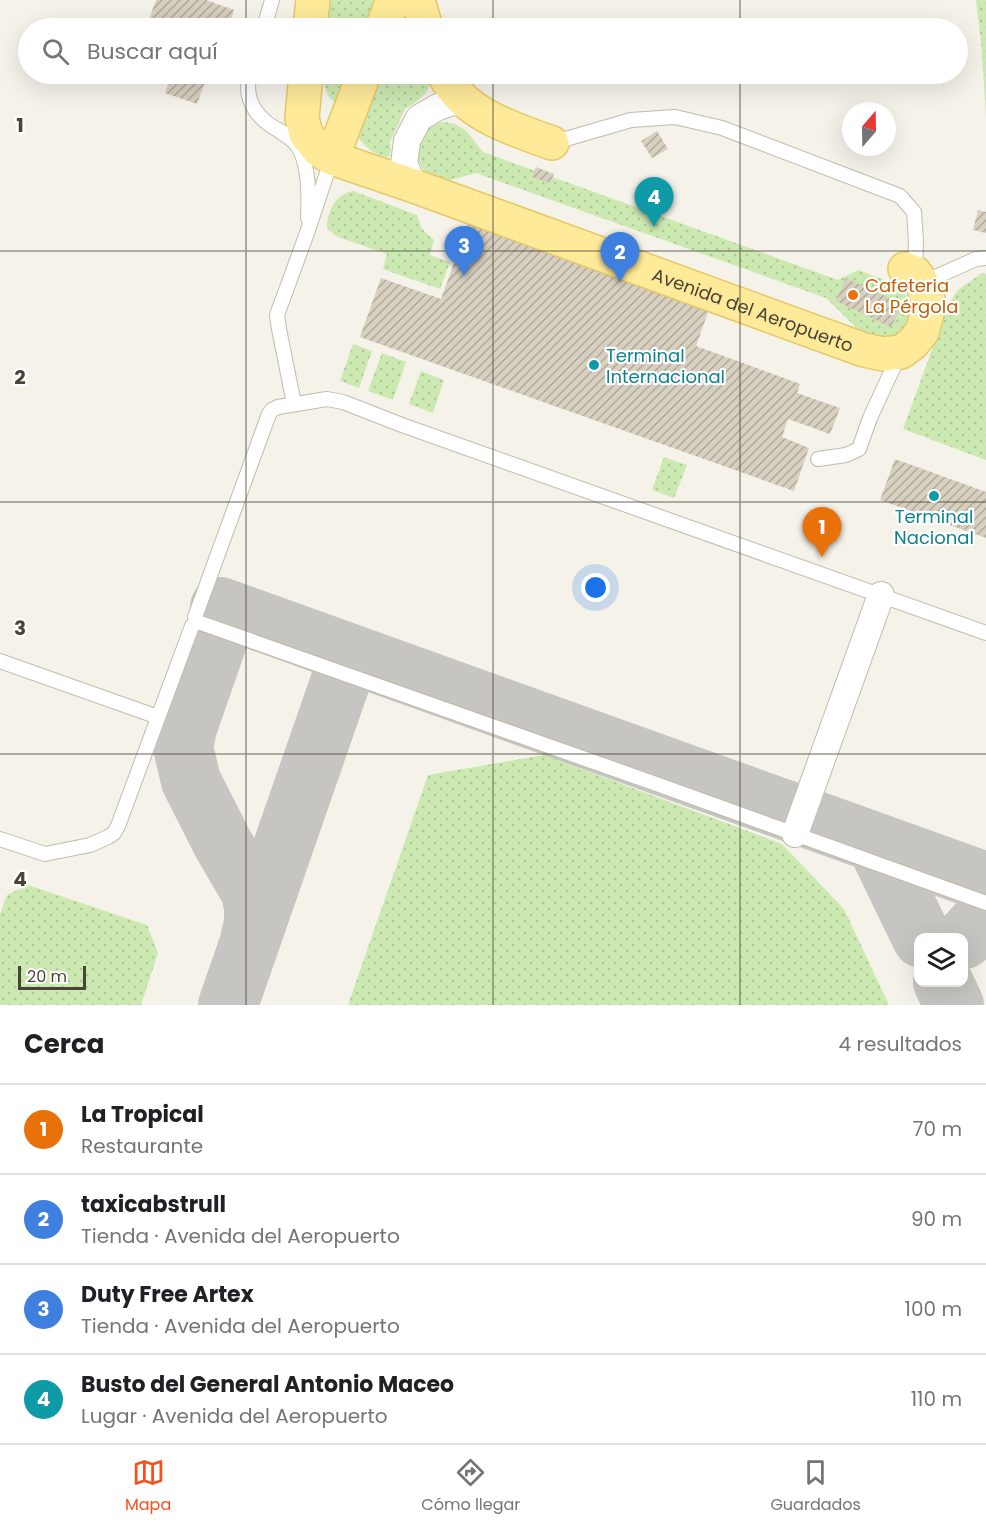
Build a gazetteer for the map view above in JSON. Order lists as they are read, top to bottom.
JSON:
{
  "streets": {
    "main road": ["Avenida del Aeropuerto"]
  },
  "places": ["Cafeteria La Pérgola", "Terminal Internacional", "Terminal Nacional"],
  "scale_bar": "20 m",
  "north": "top",
  "page": {
    "search": "Buscar aquí",
    "pins": [
      "4",
      "3",
      "2",
      "1"
    ],
    "scale": "20 m",
    "heading": ["Cerca", "4 resultados"],
    "list": [
      {
        "mark": "1",
        "name": "La Tropical",
        "note": "Restaurante",
        "value": "70 m"
      },
      {
        "mark": "2",
        "name": "taxicabstrull",
        "note": "Tienda · Avenida del Aeropuerto",
        "value": "90 m"
      },
      {
        "mark": "3",
        "name": "Duty Free Artex",
        "note": "Tienda · Avenida del Aeropuerto",
        "value": "100 m"
      },
      {
        "mark": "4",
        "name": "Busto del General Antonio Maceo",
        "note": "Lugar · Avenida del Aeropuerto",
        "value": "110 m"
      }
    ],
    "nav": ["Mapa", "Cómo llegar", "Guardados"]
  },
  "grid": {
    "rows": [
      "1",
      "2",
      "3",
      "4"
    ]
  }
}
